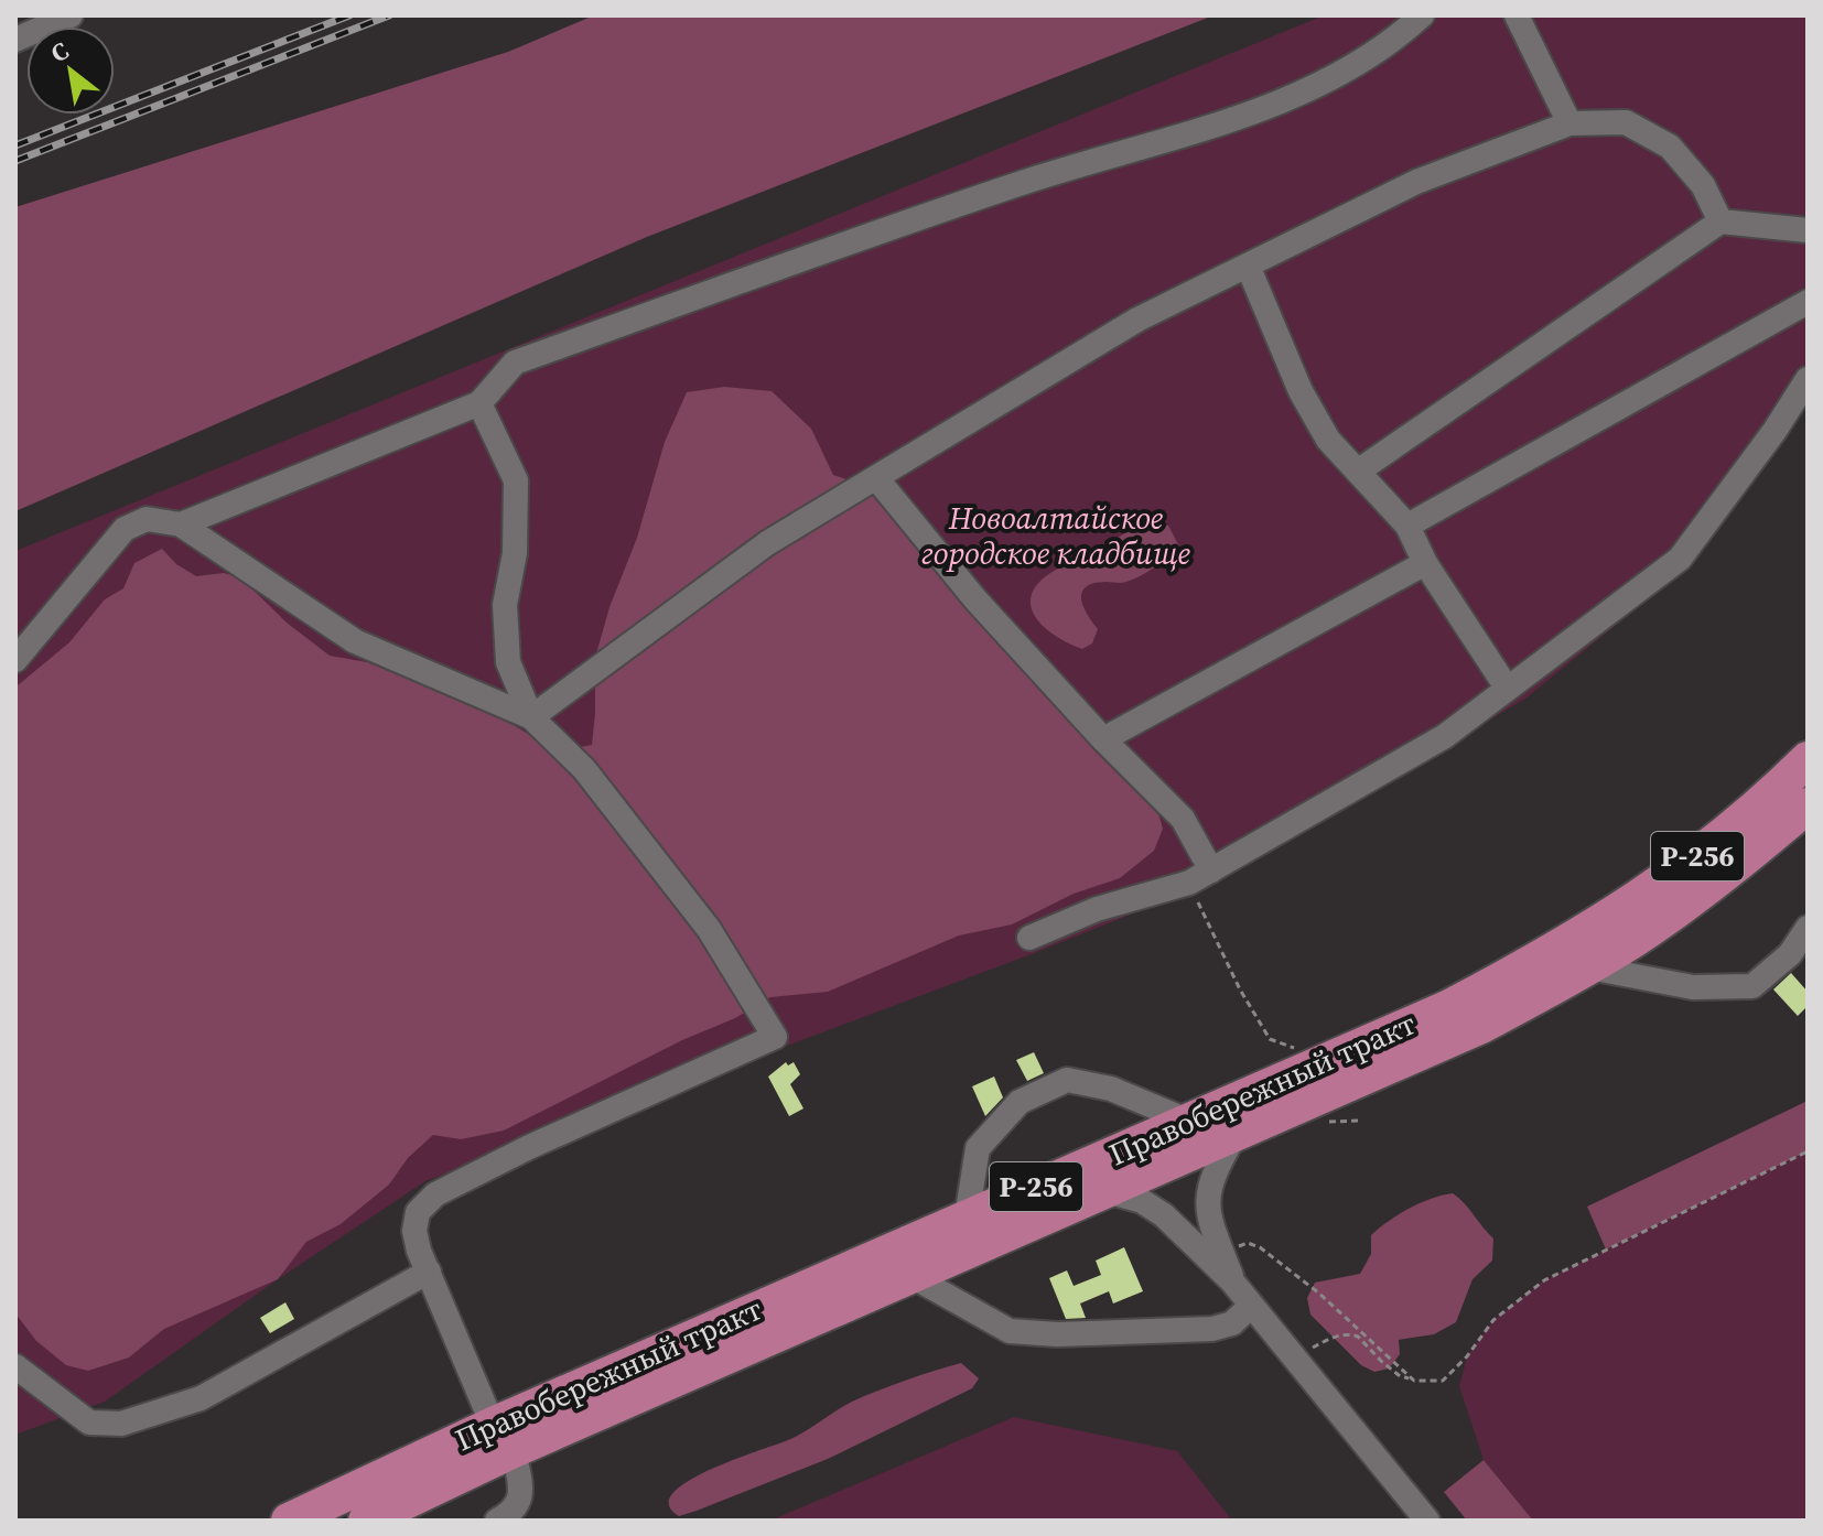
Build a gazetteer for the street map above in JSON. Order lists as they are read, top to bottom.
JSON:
{
  "streets": {
    "highway": ["Р-256", "Правобережный тракт"]
  },
  "parks": ["Новоалтайское городское кладбище"],
  "north": "top left"
}
